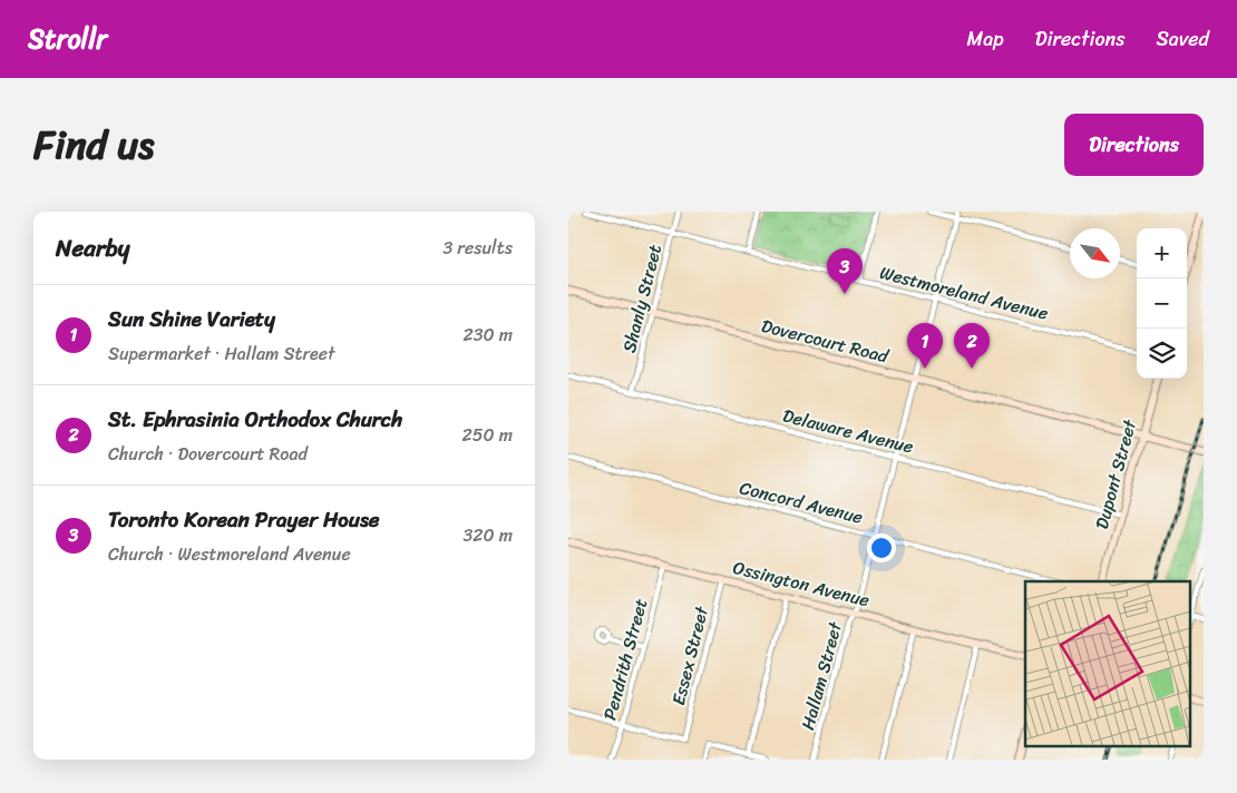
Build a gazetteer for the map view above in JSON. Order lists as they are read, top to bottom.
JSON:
{
  "streets": {
    "street": [
      "Westmoreland Avenue",
      "Shanly Street",
      "Dovercourt Road",
      "Delaware Avenue",
      "Dupont Street",
      "Concord Avenue",
      "Ossington Avenue",
      "Essex Street",
      "Pendrith Street",
      "Hallam Street"
    ]
  },
  "crossings": [
    ["Westmoreland Avenue", "Shanly Street"],
    ["Westmoreland Avenue", "Hallam Street"],
    ["Shanly Street", "Dovercourt Road"],
    ["Shanly Street", "Delaware Avenue"],
    ["Dovercourt Road", "Dupont Street"],
    ["Dovercourt Road", "Hallam Street"],
    ["Delaware Avenue", "Dupont Street"],
    ["Delaware Avenue", "Hallam Street"],
    ["Concord Avenue", "Hallam Street"],
    ["Ossington Avenue", "Essex Street"],
    ["Ossington Avenue", "Pendrith Street"],
    ["Ossington Avenue", "Hallam Street"],
    ["Essex Street", "Pendrith Street"]
  ],
  "north": "bottom right",
  "page": {
    "header": "Strollr",
    "nav": ["Map", "Directions", "Saved"],
    "title": "Find us",
    "buttons": "Directions",
    "heading": ["Nearby", "3 results"],
    "map_buttons": ["+", "−"],
    "pins": ["3", "1", "2"],
    "list": [
      {
        "mark": "1",
        "name": "Sun Shine Variety",
        "note": "Supermarket · Hallam Street",
        "value": "230 m"
      },
      {
        "mark": "2",
        "name": "St. Ephrasinia Orthodox Church",
        "note": "Church · Dovercourt Road",
        "value": "250 m"
      },
      {
        "mark": "3",
        "name": "Toronto Korean Prayer House",
        "note": "Church · Westmoreland Avenue",
        "value": "320 m"
      }
    ]
  }
}
